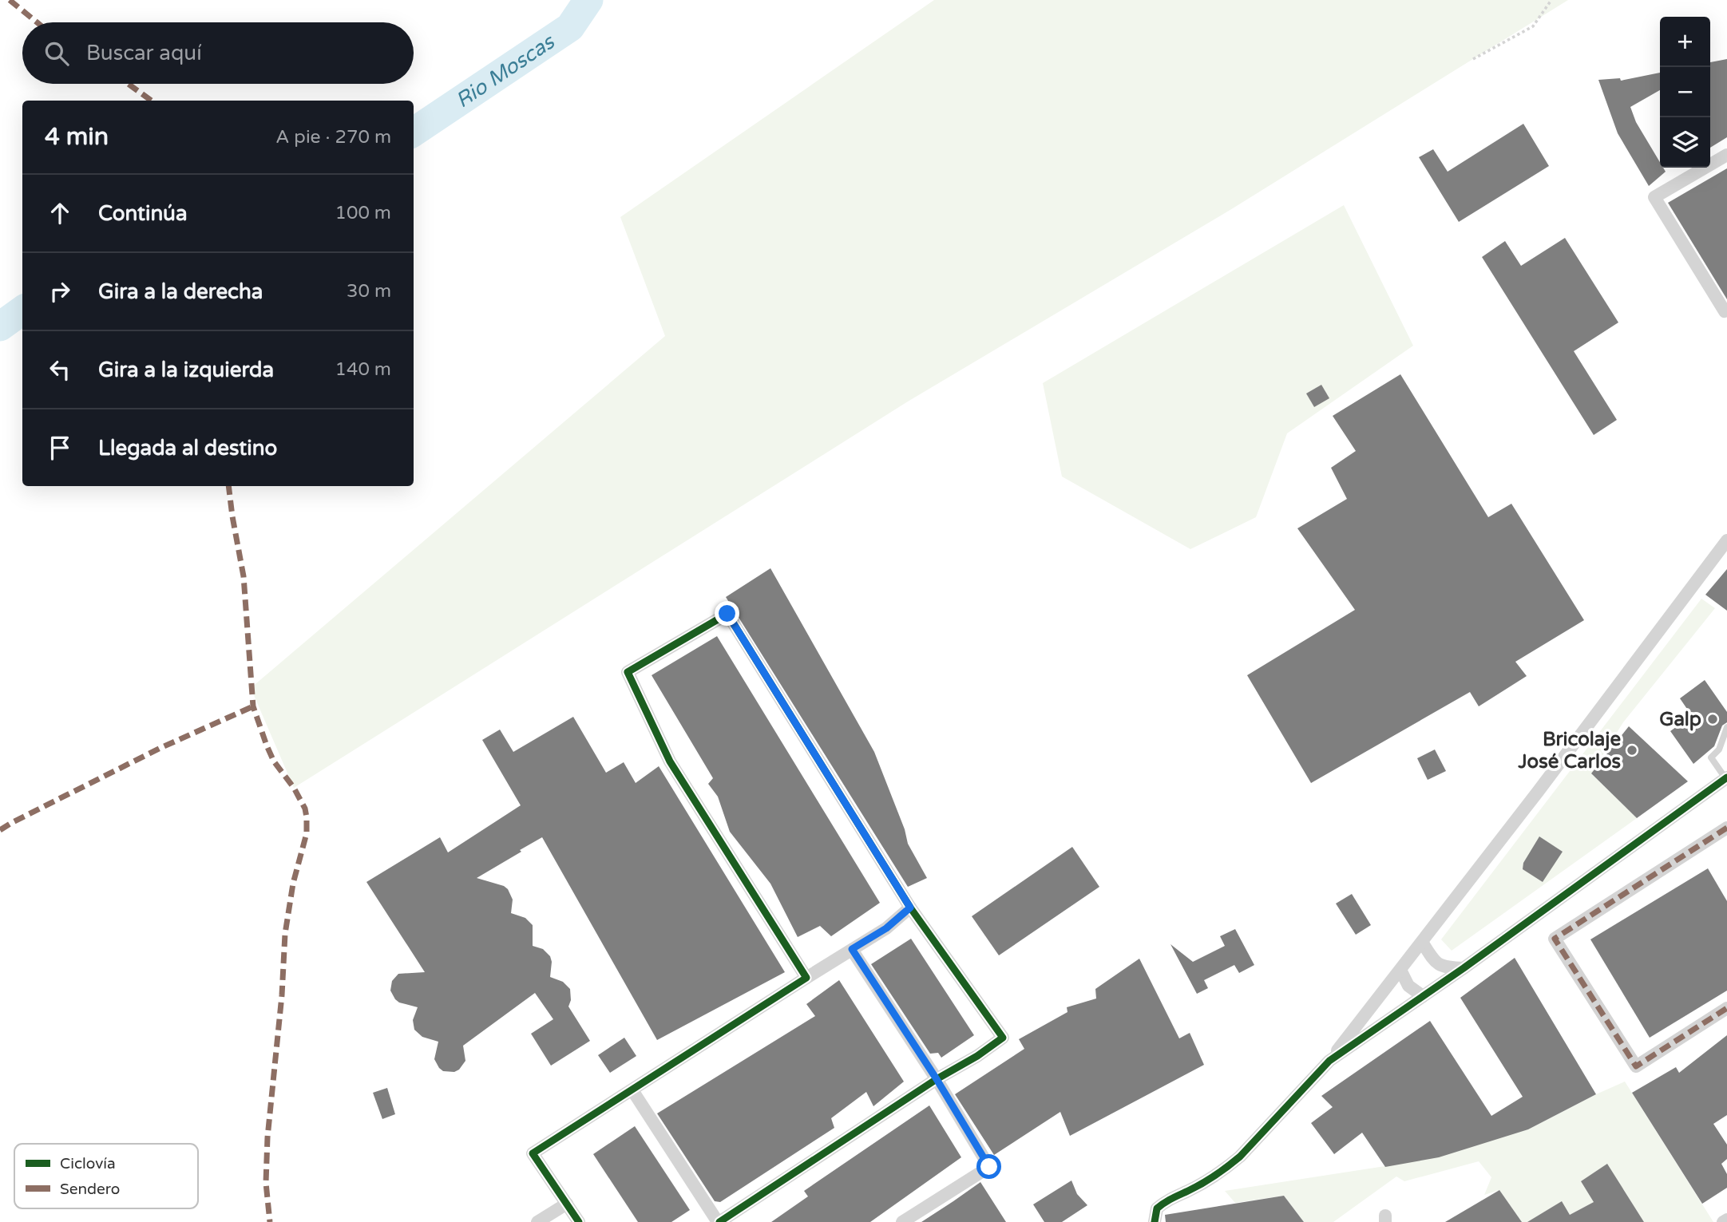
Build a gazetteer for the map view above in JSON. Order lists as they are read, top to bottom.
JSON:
{
  "water": ["Rio Moscas"],
  "places": ["Galp", "Bricolaje José Carlos"],
  "legend": ["Ciclovía", "Sendero"],
  "page": {
    "map_buttons": ["+", "−"],
    "search": "Buscar aquí",
    "heading": ["4 min", "A pie · 270 m"],
    "list": [
      ["Continúa", "100 m"],
      ["Gira a la derecha", "30 m"],
      ["Gira a la izquierda", "140 m"],
      "Llegada al destino"
    ]
  }
}
